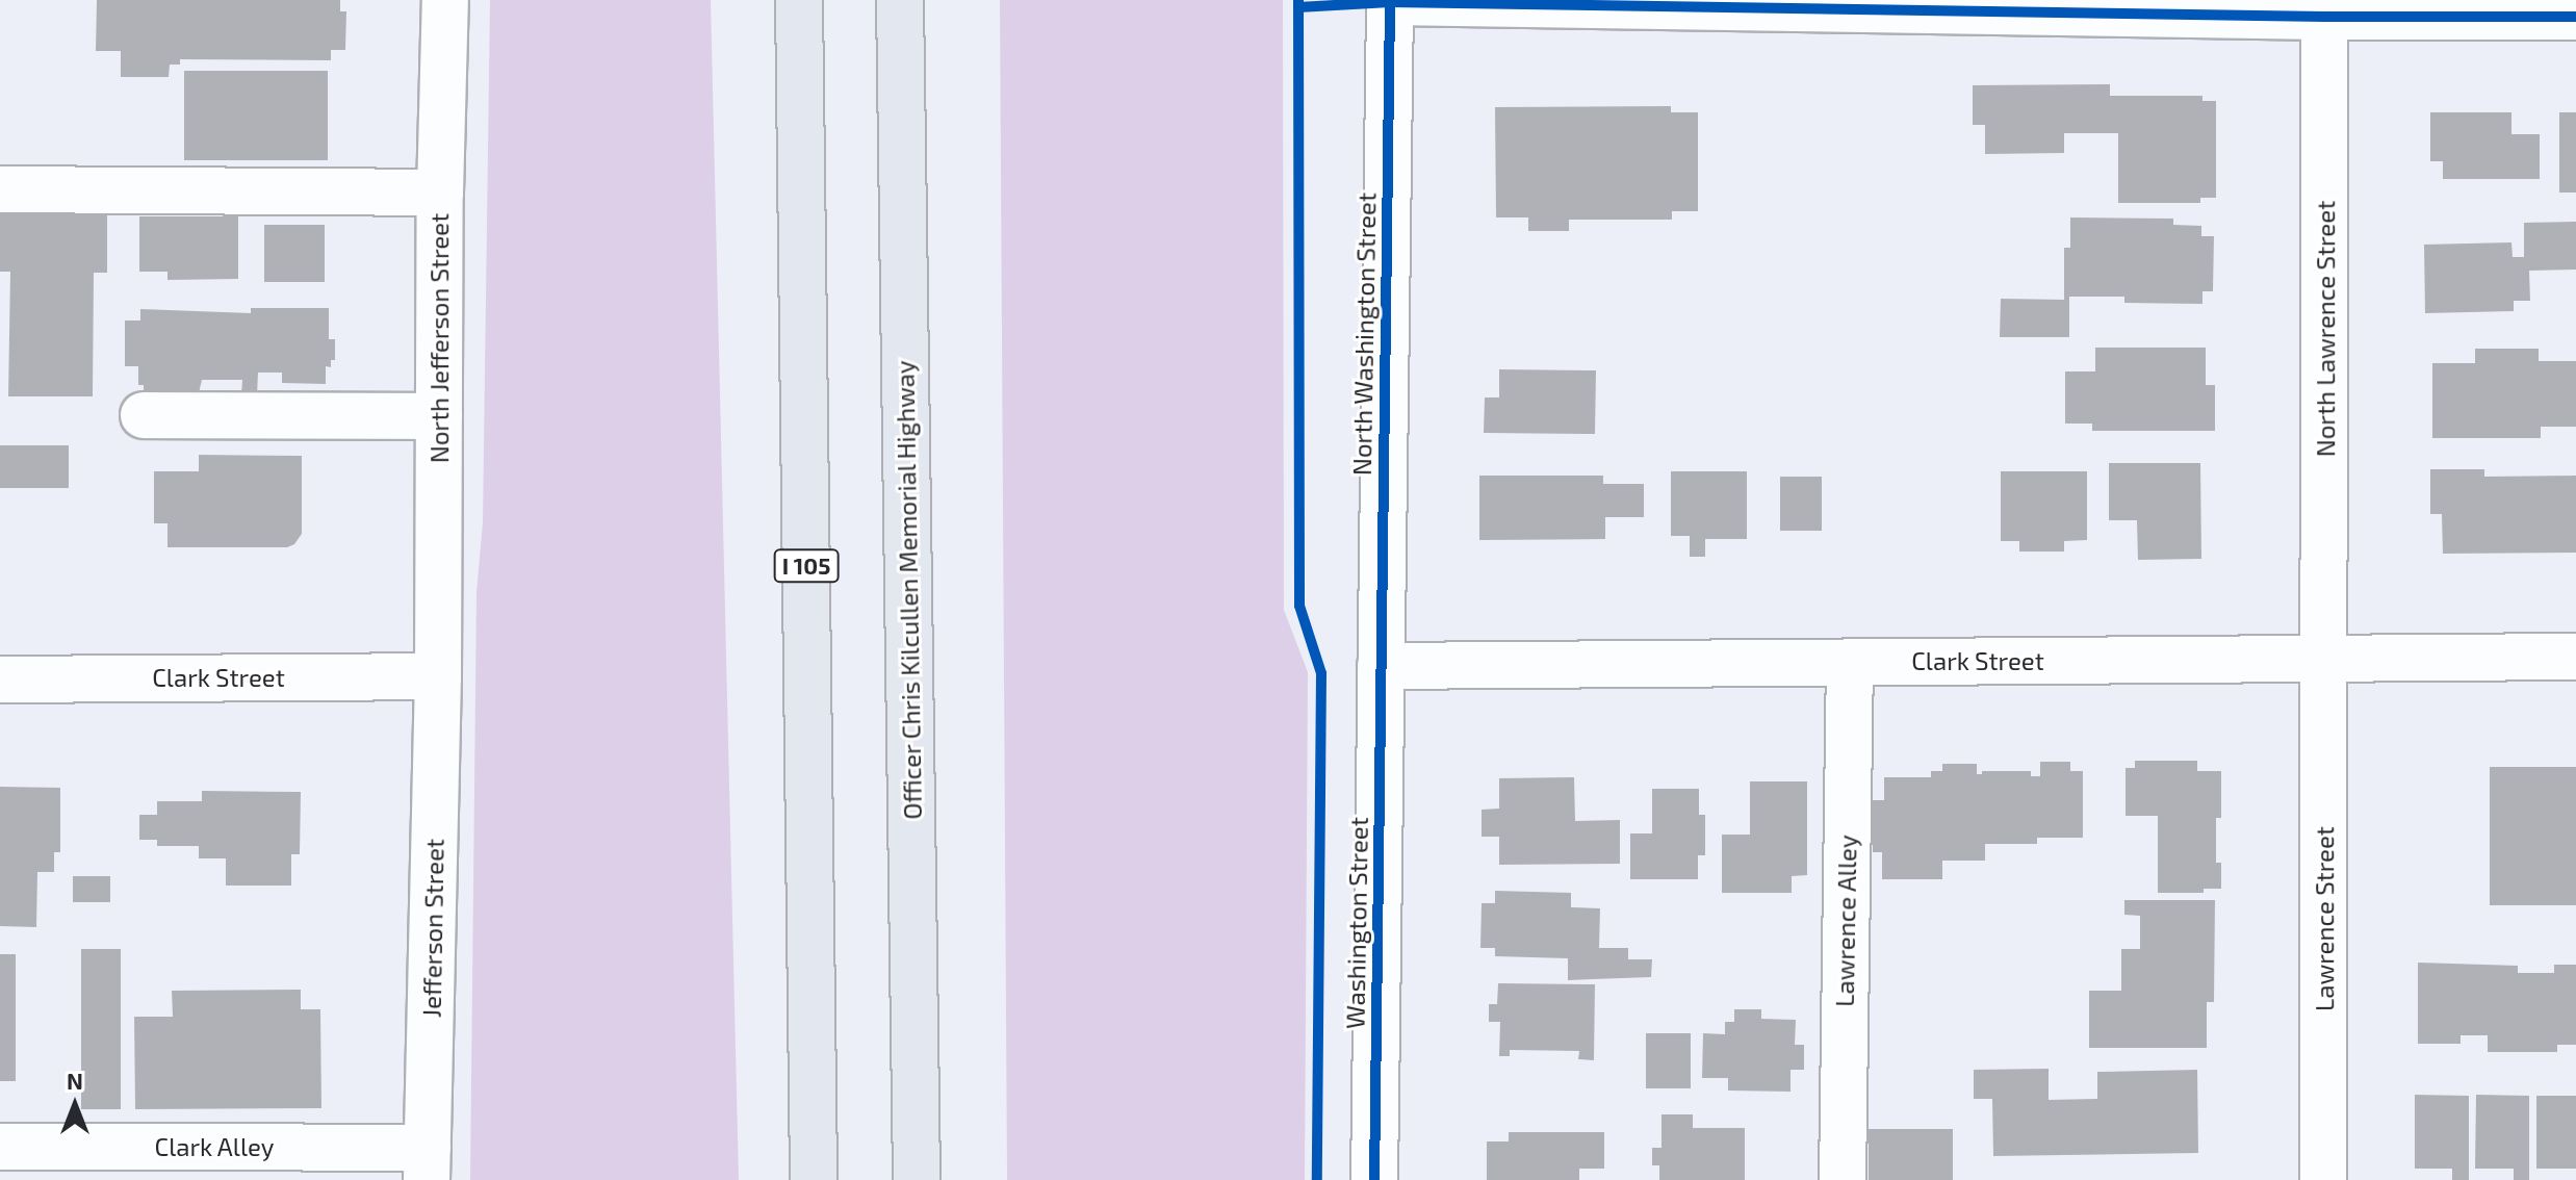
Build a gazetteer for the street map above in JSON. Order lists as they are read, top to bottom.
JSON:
{
  "streets": {
    "highway": ["I 105", "Officer Chris Kilcullen Memorial Highway"],
    "street": [
      "North Lawrence Street",
      "North Washington Street",
      "North Jefferson Street",
      "Clark Street",
      "Lawrence Street",
      "Lawrence Alley",
      "Washington Street",
      "Jefferson Street",
      "Clark Alley"
    ]
  },
  "crossings": [
    ["North Lawrence Street", "Clark Street"],
    ["North Lawrence Street", "Lawrence Street"],
    ["North Washington Street", "Clark Street"],
    ["North Washington Street", "Washington Street"],
    ["North Jefferson Street", "Clark Street"],
    ["North Jefferson Street", "Jefferson Street"],
    ["Clark Street", "Lawrence Street"],
    ["Clark Street", "Lawrence Alley"],
    ["Clark Street", "Washington Street"],
    ["Clark Street", "Jefferson Street"],
    ["Jefferson Street", "Clark Alley"]
  ],
  "north": "top"
}
